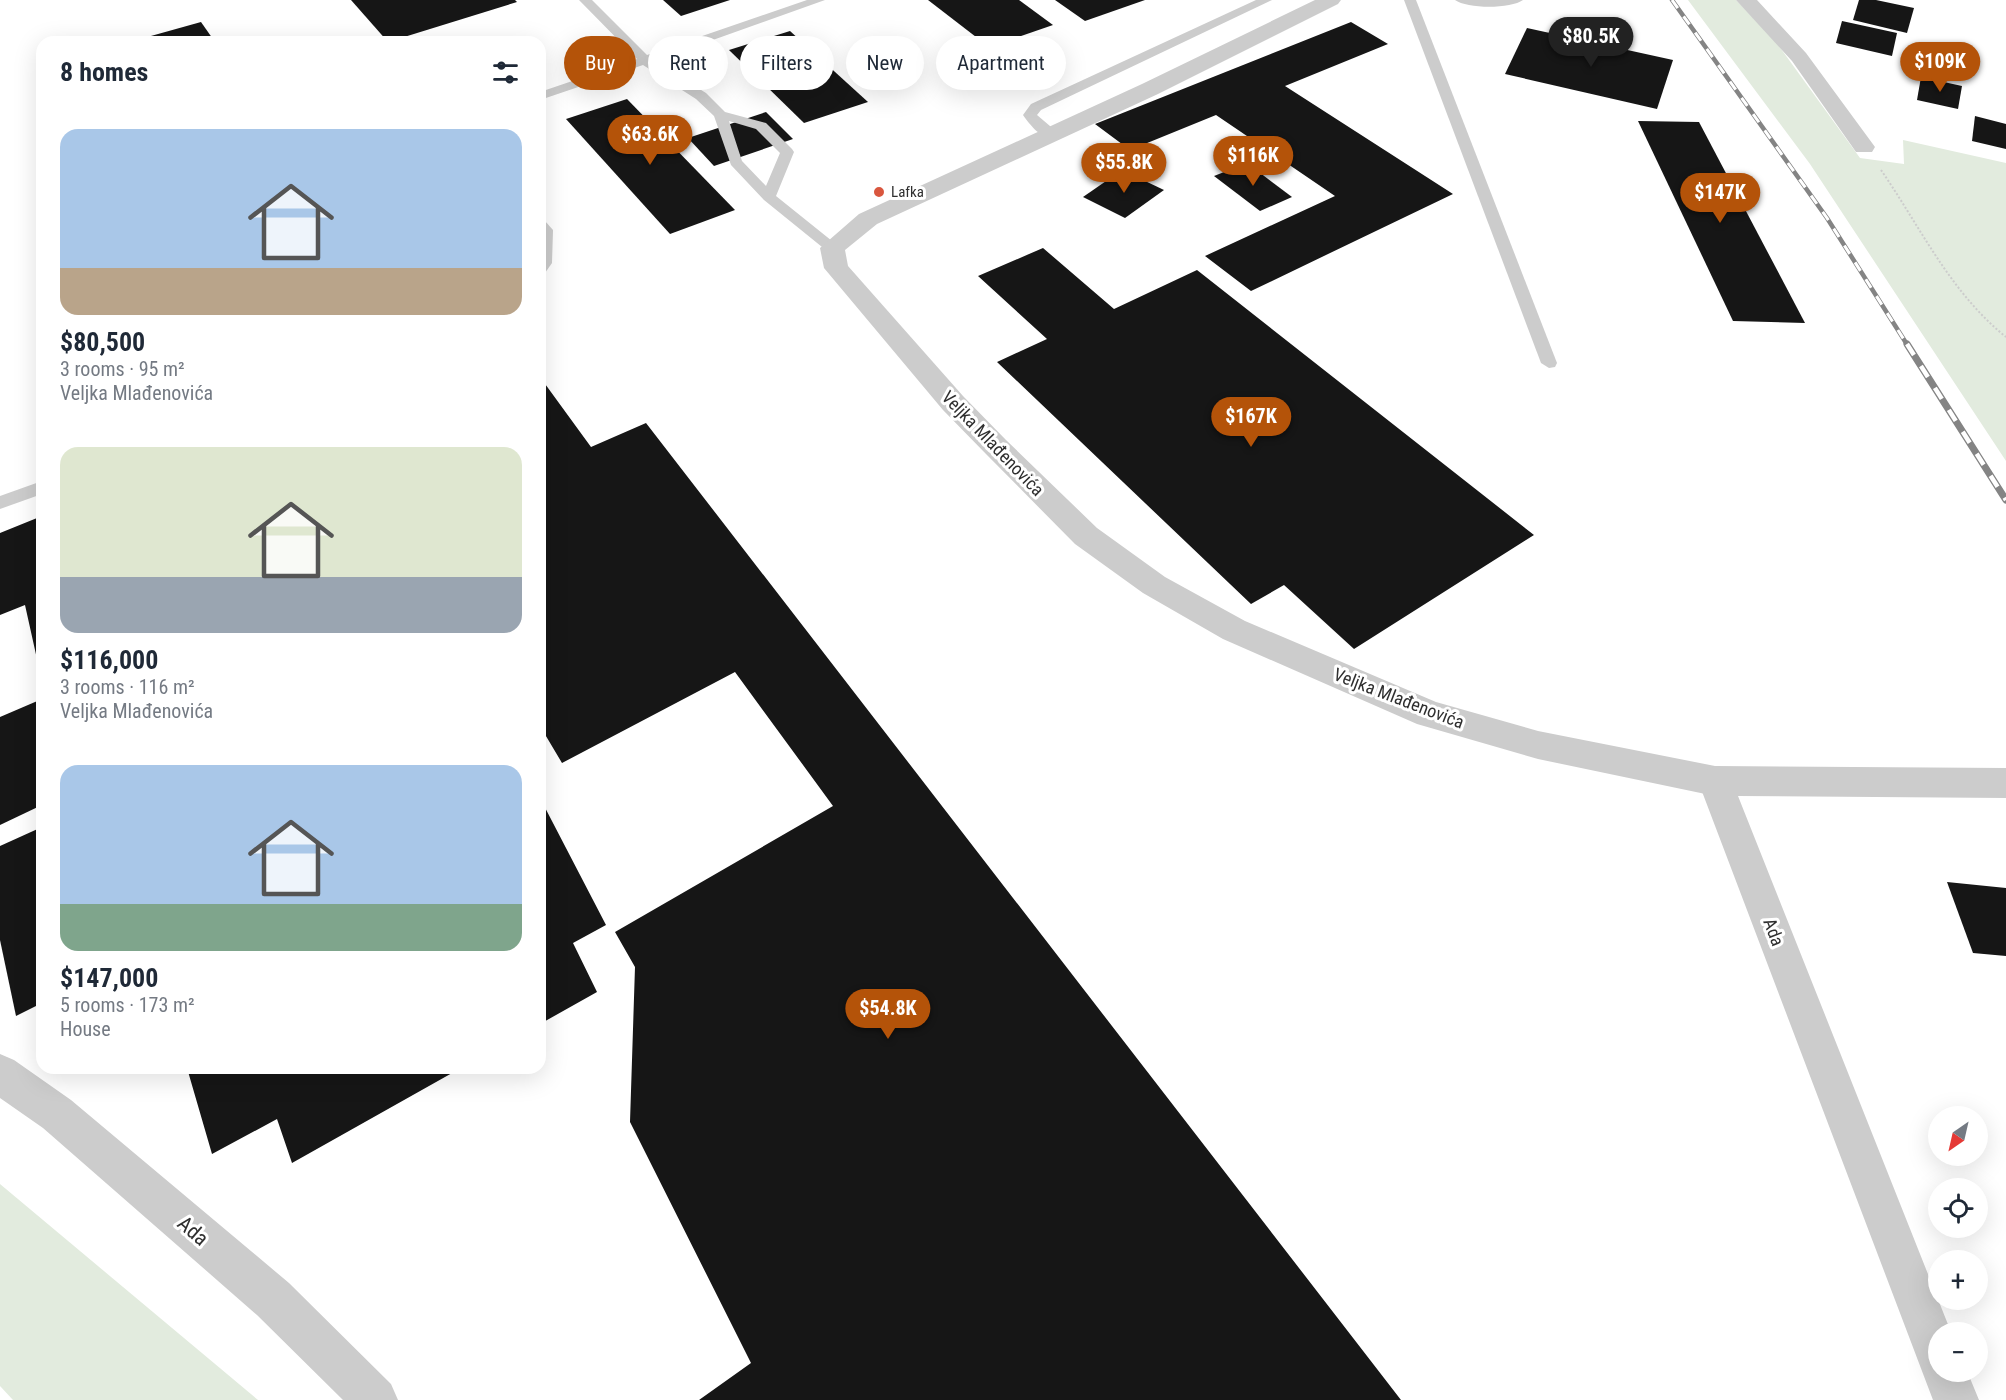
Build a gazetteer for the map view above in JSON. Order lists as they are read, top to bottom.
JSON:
{
  "streets": {
    "street": ["Veljka Mlađenovića", "Ada"]
  },
  "crossings": [
    ["Veljka Mlađenovića", "Ada"]
  ],
  "places": ["Lafka"],
  "north": "bottom left",
  "page": {
    "price": [
      "$80.5K",
      "$109K",
      "$63.6K",
      "$116K",
      "$55.8K",
      "$147K",
      "$167K",
      "$54.8K"
    ],
    "chip": [
      "Buy",
      "Rent",
      "Filters",
      "New",
      "Apartment"
    ],
    "heading": "8 homes",
    "list": [
      {
        "name": "$80,500",
        "note": "3 rooms · 95 m² · Veljka Mlađenovića"
      },
      {
        "name": "$116,000",
        "note": "3 rooms · 116 m² · Veljka Mlađenovića"
      },
      {
        "name": "$147,000",
        "note": "5 rooms · 173 m² · House"
      }
    ],
    "map_buttons": ["+", "−"]
  }
}
